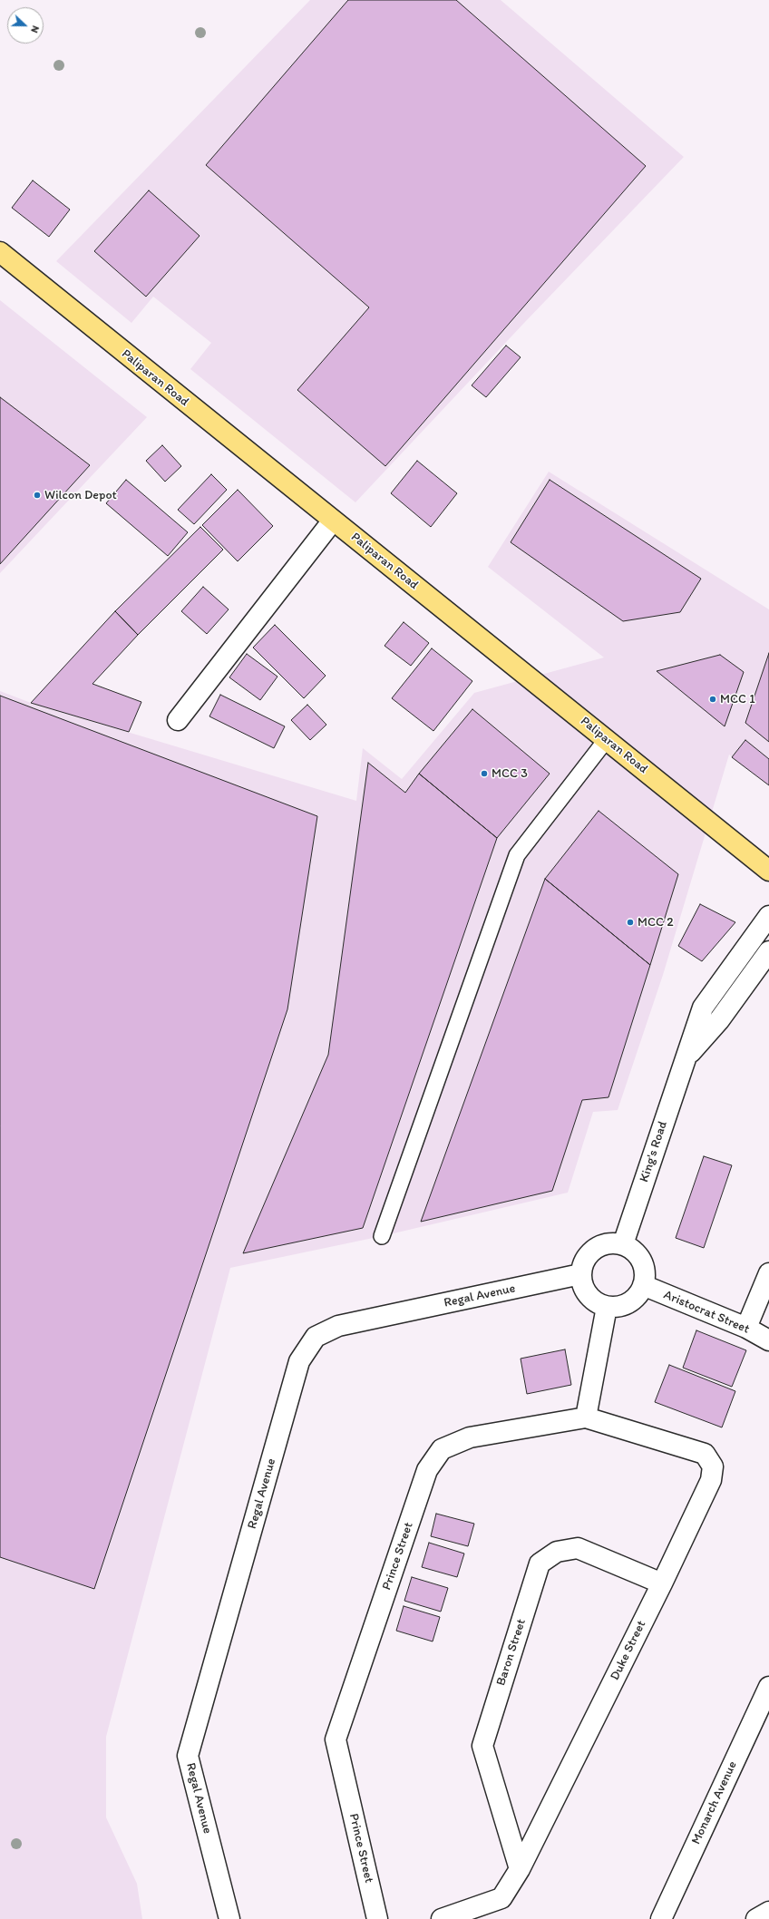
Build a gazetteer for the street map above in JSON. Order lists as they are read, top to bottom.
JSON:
{
  "streets": {
    "main road": ["Paliparan Road"],
    "street": [
      "King's Road",
      "Regal Avenue",
      "Aristocrat Street",
      "Prince Street",
      "Duke Street",
      "Baron Street",
      "Monarch Avenue"
    ]
  },
  "crossings": [
    ["King's Road", "Regal Avenue"],
    ["King's Road", "Aristocrat Street"],
    ["Regal Avenue", "Aristocrat Street"],
    ["Prince Street", "Duke Street"],
    ["Duke Street", "Baron Street"]
  ],
  "places": [
    "Wilcon Depot",
    "MCC 1",
    "MCC 3",
    "MCC 2"
  ],
  "north": "right"
}
